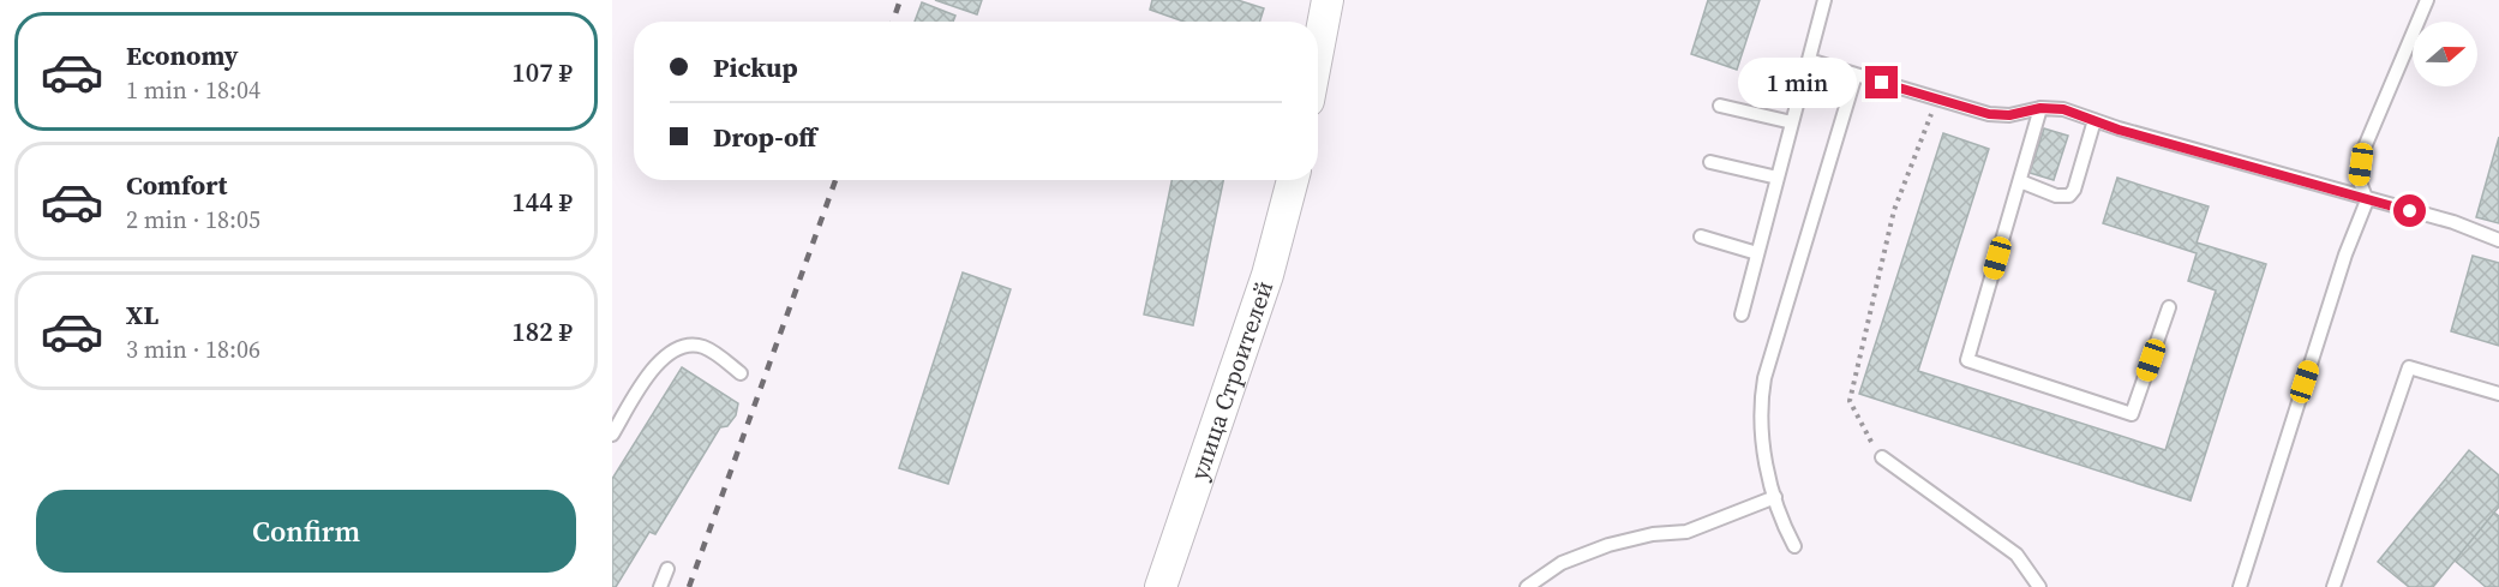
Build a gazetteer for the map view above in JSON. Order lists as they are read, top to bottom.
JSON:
{
  "streets": {
    "street": ["улица Строителей"]
  },
  "north": "right",
  "page": {
    "list": [
      {
        "name": "Economy",
        "note": "1 min · 18:04",
        "value": "107 ₽"
      },
      {
        "name": "Comfort",
        "note": "2 min · 18:05",
        "value": "144 ₽"
      },
      {
        "name": "XL",
        "note": "3 min · 18:06",
        "value": "182 ₽"
      }
    ],
    "banner": ["Pickup", "Drop-off"],
    "bubble": "1 min",
    "buttons": "Confirm"
  }
}
